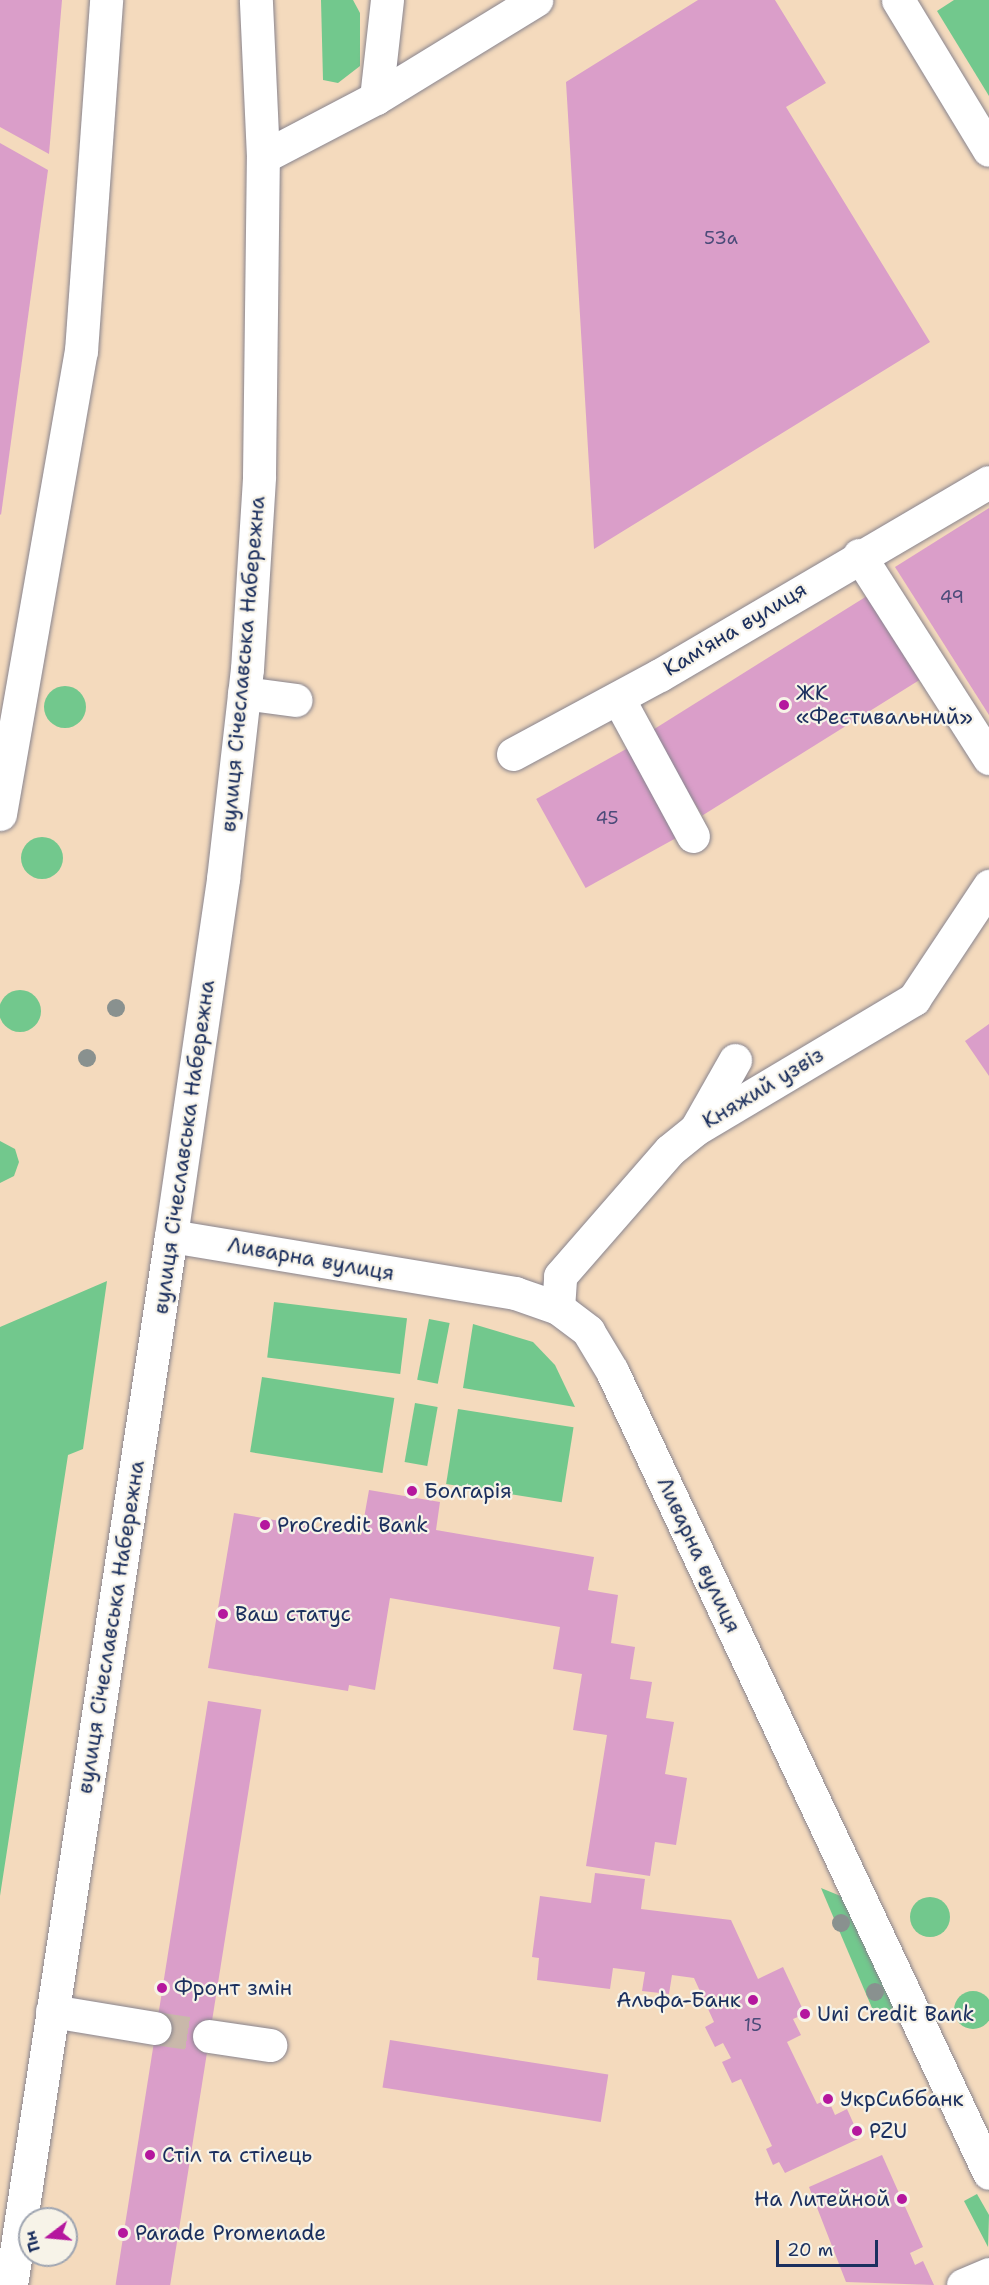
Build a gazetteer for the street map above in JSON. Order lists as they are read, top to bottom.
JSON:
{
  "streets": {
    "main road": [
      "Кам'яна вулиця",
      "вулиця Січеславська Набережна",
      "Княжий узвіз",
      "Ливарна вулиця"
    ]
  },
  "crossings": [
    ["вулиця Січеславська Набережна", "Ливарна вулиця"],
    ["Княжий узвіз", "Ливарна вулиця"]
  ],
  "places": [
    "ЖК «Фестивальний»",
    "Болгарія",
    "ProCredit Bank",
    "Ваш статус",
    "Фронт змін",
    "Альфа-Банк",
    "Uni Credit Bank",
    "УкрСиббанк",
    "PZU",
    "Стіл та стілець",
    "На Литейной",
    "Parade Promenade"
  ],
  "house_numbers": [
    "53а",
    "49",
    "45",
    "15"
  ],
  "scale_bar": "20 m",
  "north": "left"
}
